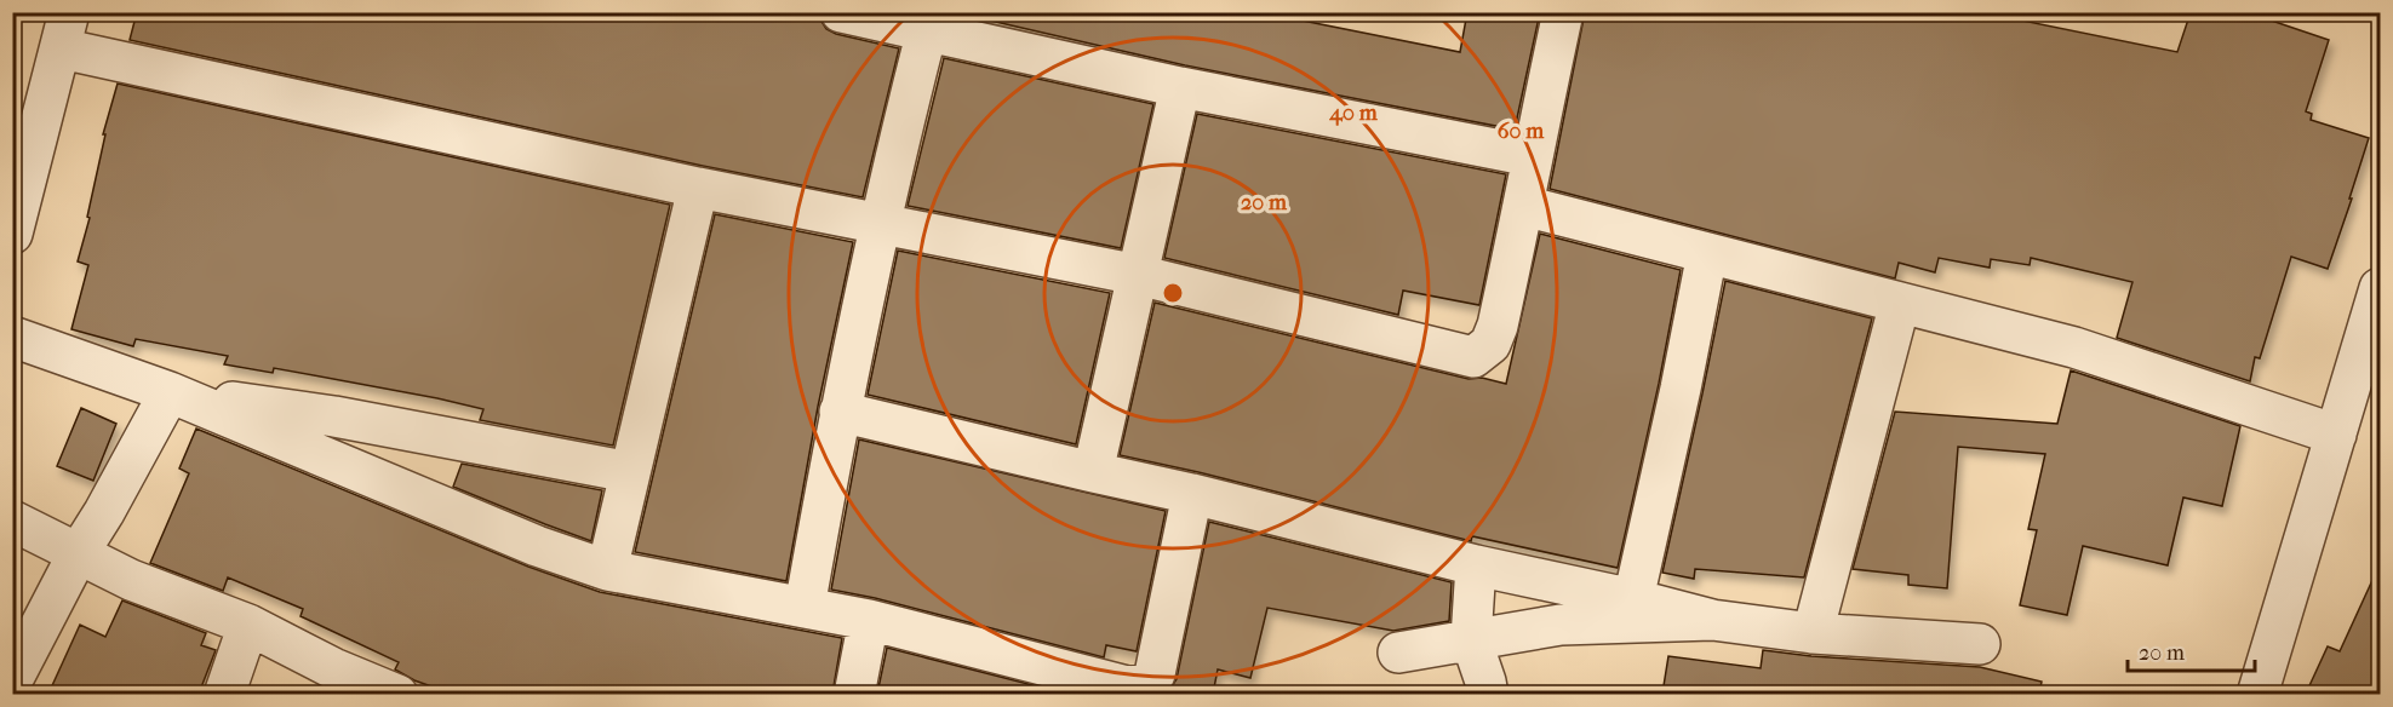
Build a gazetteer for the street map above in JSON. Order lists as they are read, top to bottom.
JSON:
{
  "scale_bar": "20 m",
  "rings": ["40 m", "60 m", "20 m"]
}
